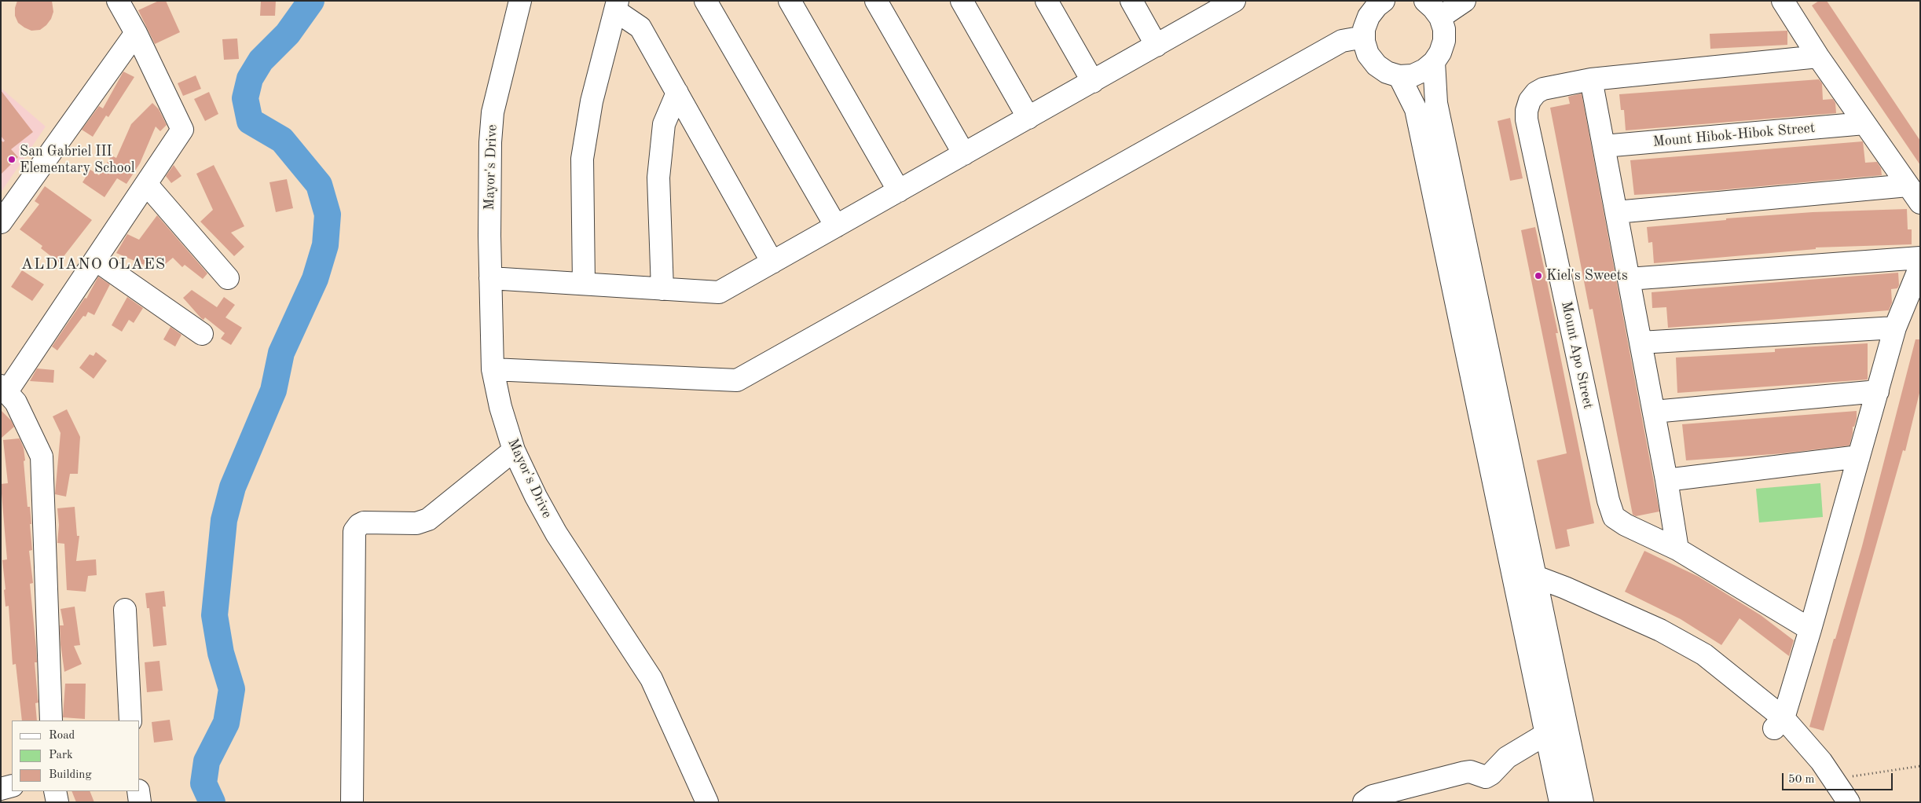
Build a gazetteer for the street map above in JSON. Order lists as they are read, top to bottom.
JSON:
{
  "streets": {
    "street": ["Mount Hibok-Hibok Street", "Mayor's Drive", "Mount Apo Street"]
  },
  "districts": ["ALDIANO OLAES"],
  "places": ["San Gabriel III Elementary School", "Kiel's Sweets"],
  "legend": ["Road", "Park", "Building"],
  "scale_bar": "50 m"
}
